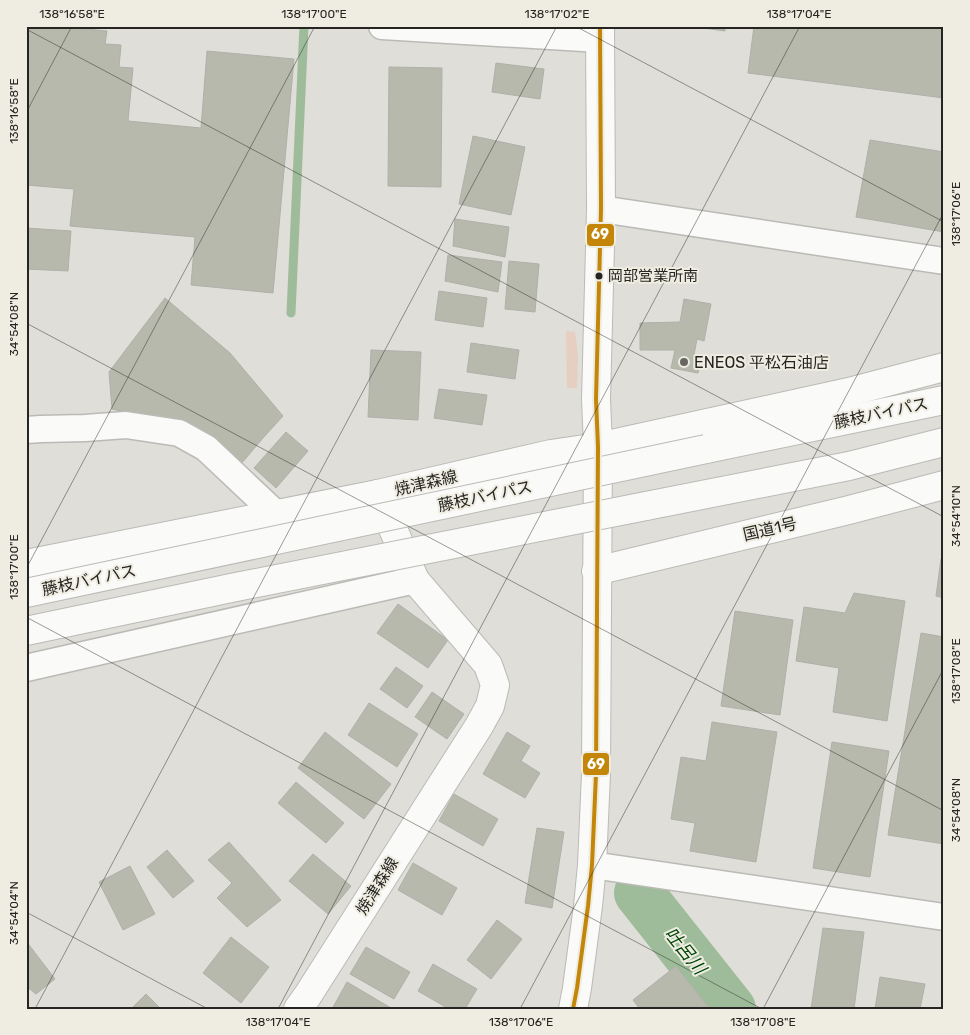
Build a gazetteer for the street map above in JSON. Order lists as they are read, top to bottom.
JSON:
{
  "streets": {
    "main road": ["藤枝バイパス", "焼津森線", "国道1号"]
  },
  "water": ["吐呂川"],
  "places": ["岡部営業所南", "ENEOS 平松石油店"],
  "lines": ["transit line 69"],
  "coordinates": [
    "138°16'58\"E",
    "138°17'00\"E",
    "138°17'02\"E",
    "138°17'04\"E",
    "138°17'06\"E",
    "34°54'08\"N",
    "34°54'10\"N",
    "138°17'08\"E",
    "34°54'04\"N"
  ]
}
